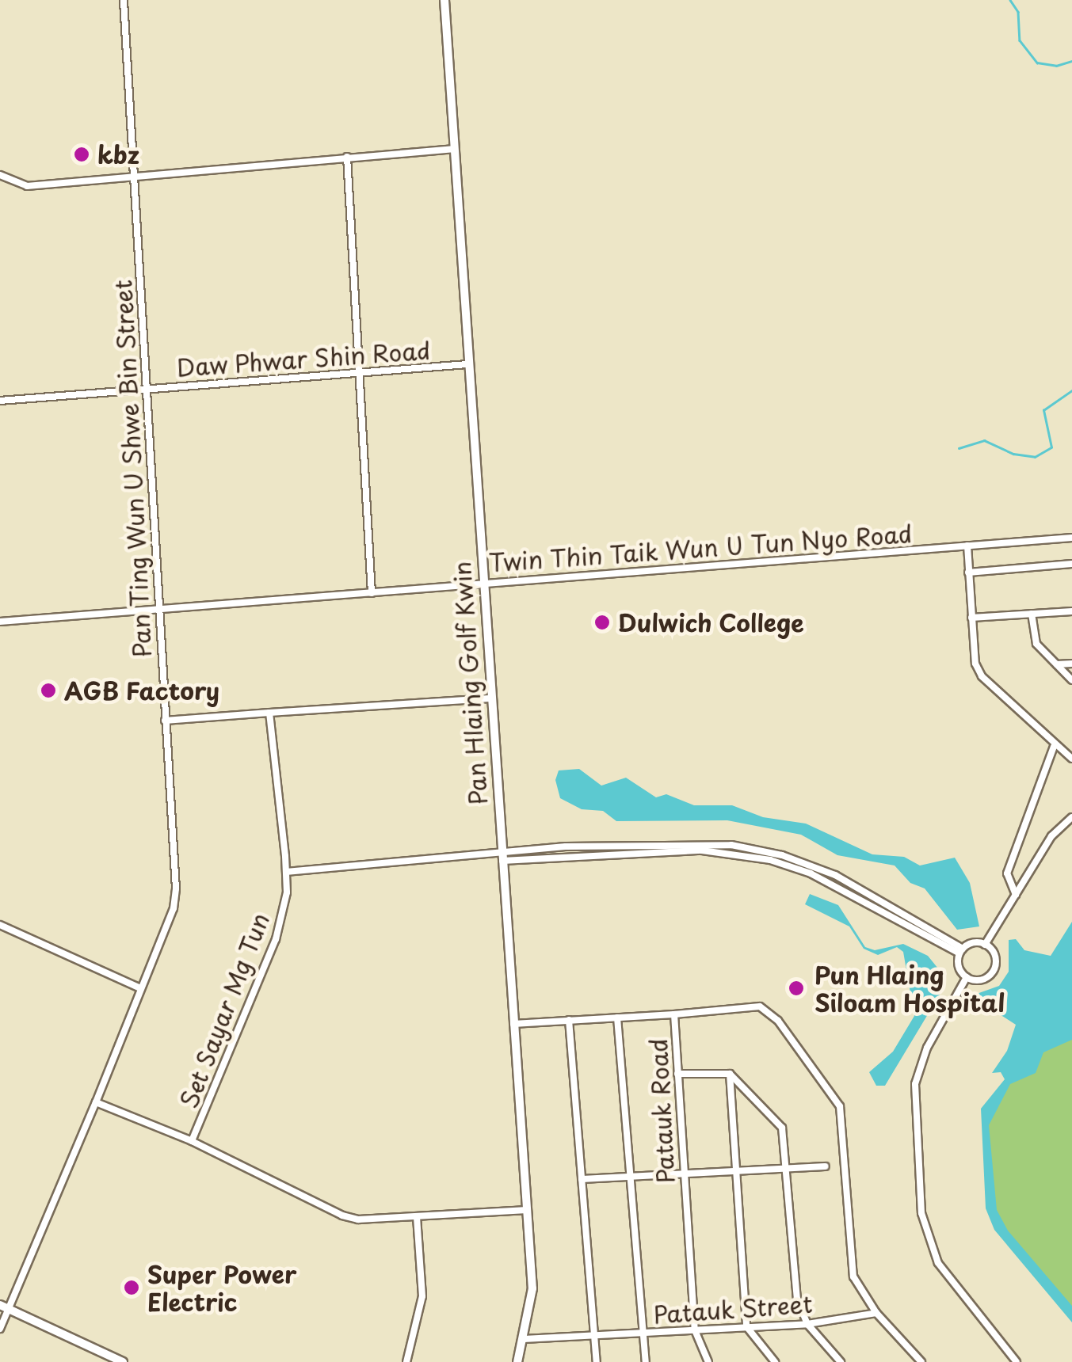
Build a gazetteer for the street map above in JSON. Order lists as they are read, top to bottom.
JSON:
{
  "streets": {
    "street": [
      "Daw Phwar Shin Road",
      "Pan Ting Wun U Shwe Bin Street",
      "Twin Thin Taik Wun U Tun Nyo Road",
      "Pan Hlaing Golf Kwin",
      "Set Sayar Mg Tun",
      "Patauk Road",
      "Patauk Street"
    ]
  },
  "crossings": [
    ["Daw Phwar Shin Road", "Pan Ting Wun U Shwe Bin Street"],
    ["Daw Phwar Shin Road", "Pan Hlaing Golf Kwin"],
    ["Pan Ting Wun U Shwe Bin Street", "Twin Thin Taik Wun U Tun Nyo Road"],
    ["Twin Thin Taik Wun U Tun Nyo Road", "Pan Hlaing Golf Kwin"],
    ["Pan Hlaing Golf Kwin", "Patauk Road"],
    ["Pan Hlaing Golf Kwin", "Patauk Street"],
    ["Patauk Road", "Patauk Street"]
  ],
  "places": [
    "kbz",
    "Dulwich College",
    "AGB Factory",
    "Pun Hlaing Siloam Hospital",
    "Super Power Electric"
  ]
}
